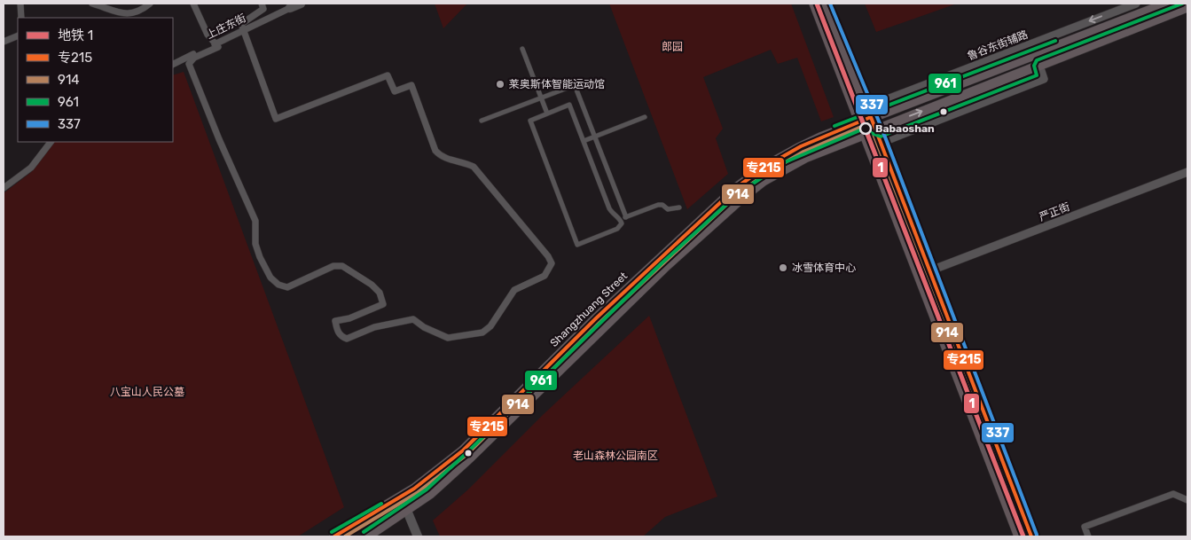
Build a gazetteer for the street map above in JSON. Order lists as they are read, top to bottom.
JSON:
{
  "streets": {
    "main road": ["上庄东街", "Shangzhuang Street"],
    "street": ["鲁谷东街辅路", "严正街"]
  },
  "parks": ["郎园", "八宝山人民公墓", "老山森林公园南区"],
  "places": ["莱奥斯体智能运动馆", "Babaoshan", "冰雪体育中心"],
  "lines": [
    "metro line 1",
    "transit line 961",
    "transit line 337",
    "transit line 专215",
    "transit line 914"
  ],
  "legend": [
    "地铁 1",
    "专215",
    "914",
    "961",
    "337"
  ]
}
